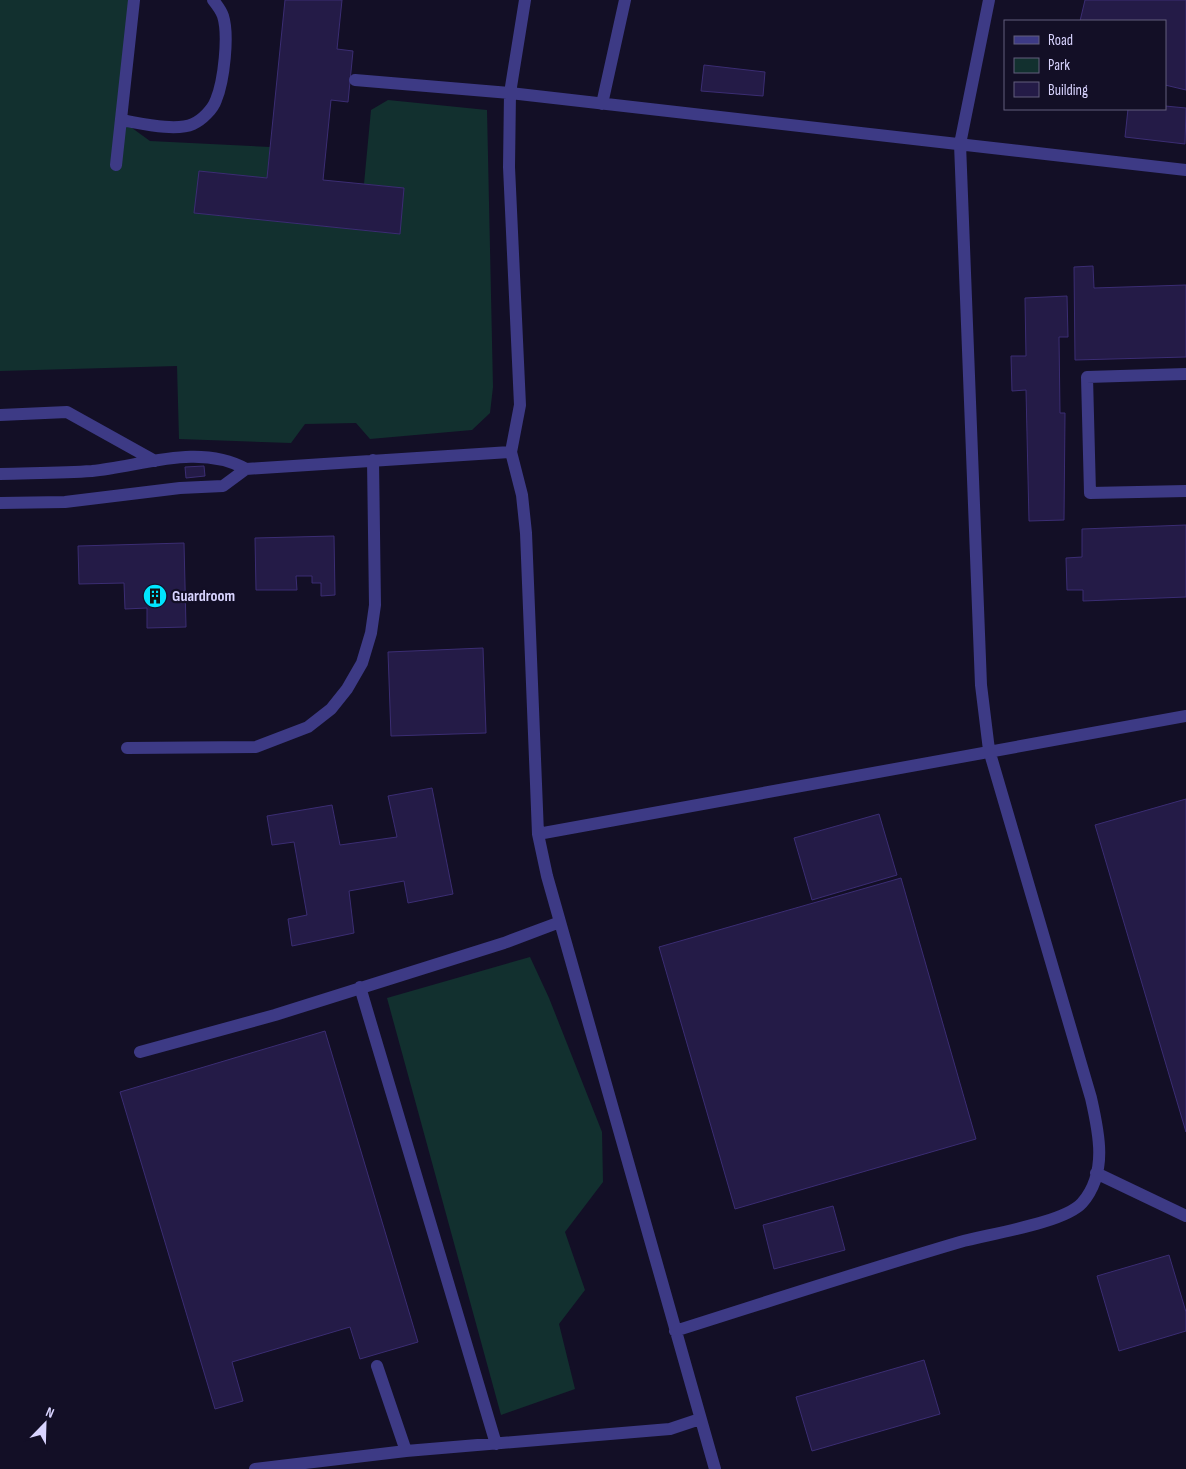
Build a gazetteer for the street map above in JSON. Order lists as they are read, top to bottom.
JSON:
{
  "places": {
    "building": ["Guardroom"]
  },
  "legend": ["Road", "Park", "Building"],
  "north": "top right"
}
